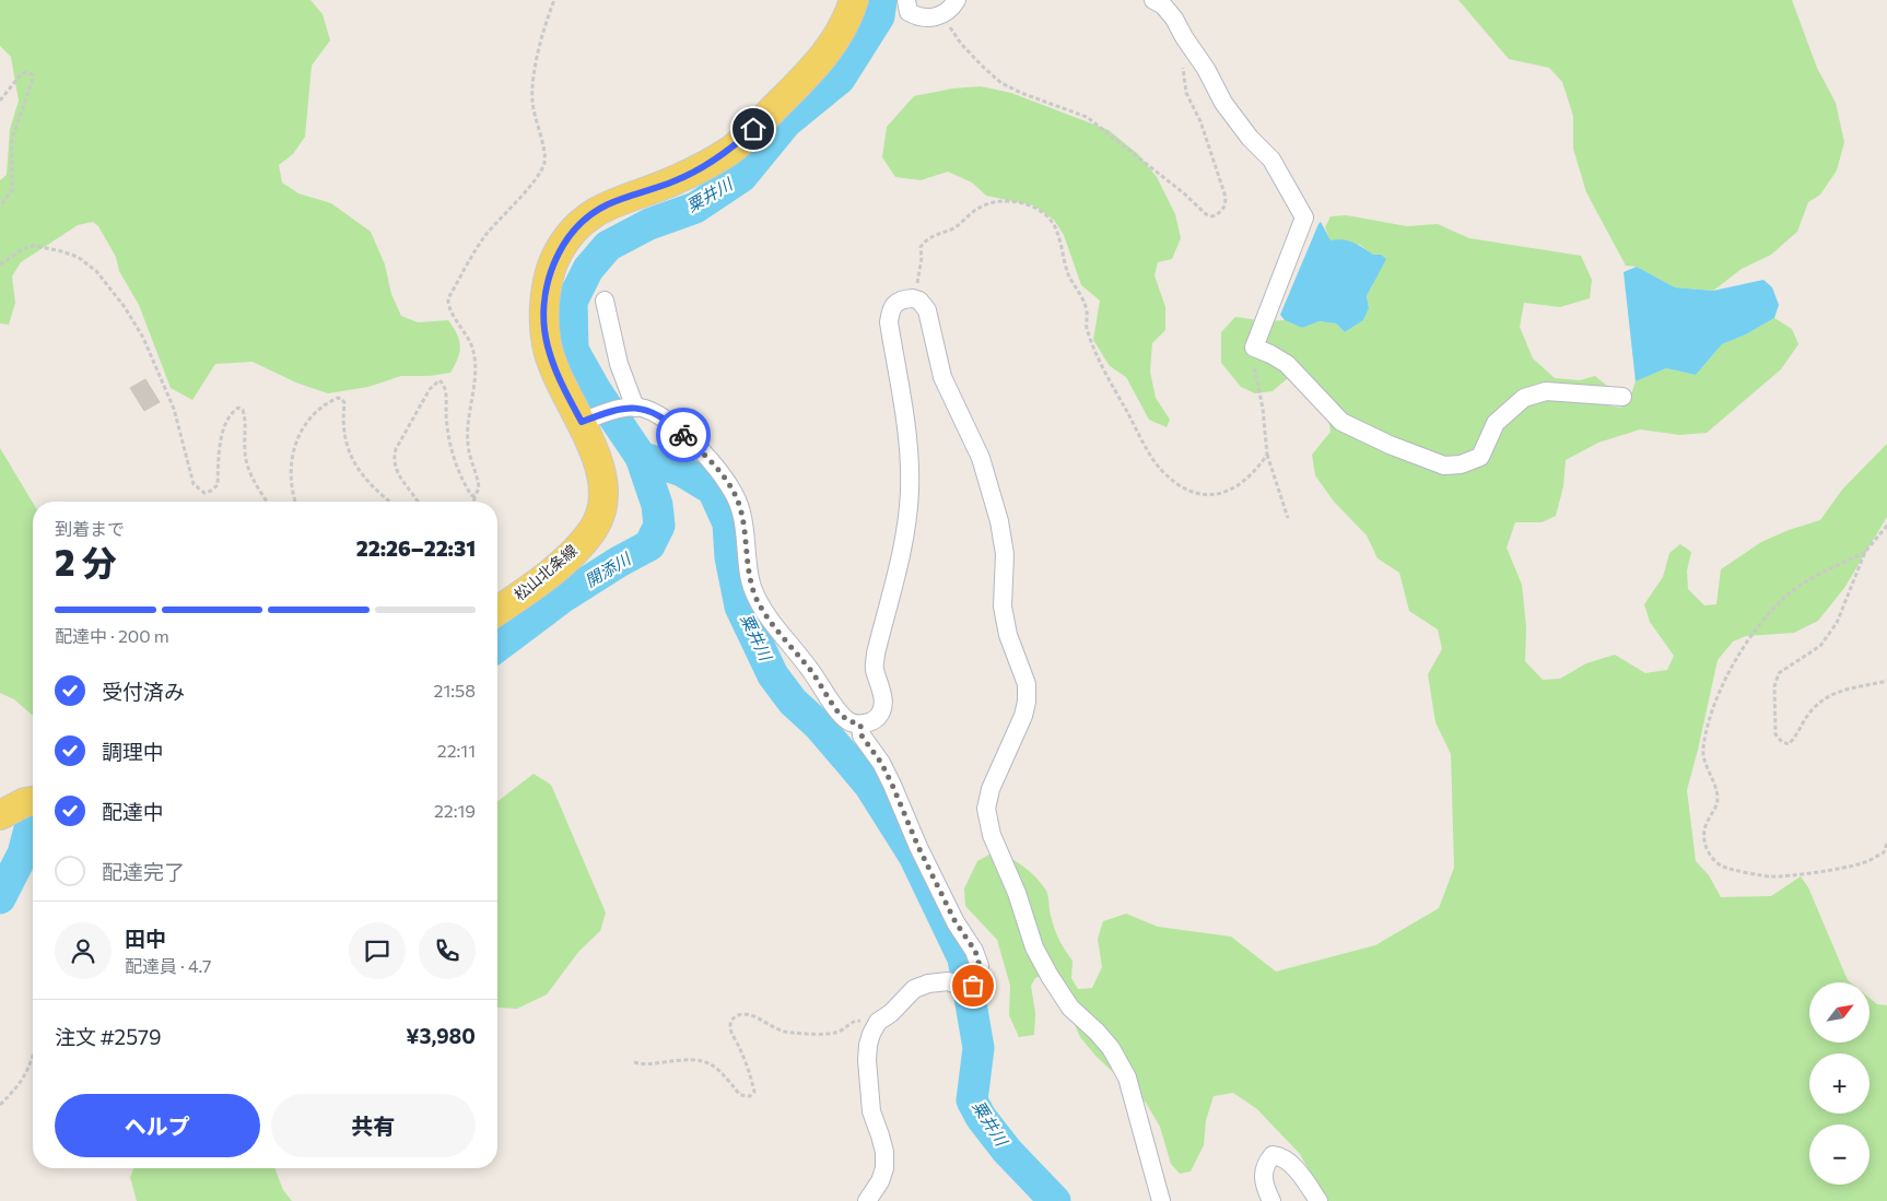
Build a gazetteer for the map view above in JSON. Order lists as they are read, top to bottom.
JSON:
{
  "streets": {
    "main road": ["松山北条線"]
  },
  "water": ["粟井川", "開添川"],
  "north": "top right",
  "page": {
    "heading": ["2 分", "到着まで", "22:26–22:31"],
    "panel": [
      "田中",
      "配達員 · 4.7",
      "注文 #2579",
      "¥3,980"
    ],
    "bar": "配達中 · 200 m",
    "list": [
      ["受付済み", "21:58"],
      ["調理中", "22:11"],
      ["配達中", "22:19"],
      "配達完了"
    ],
    "map_buttons": ["+", "−"],
    "buttons": ["ヘルプ", "共有"]
  }
}
